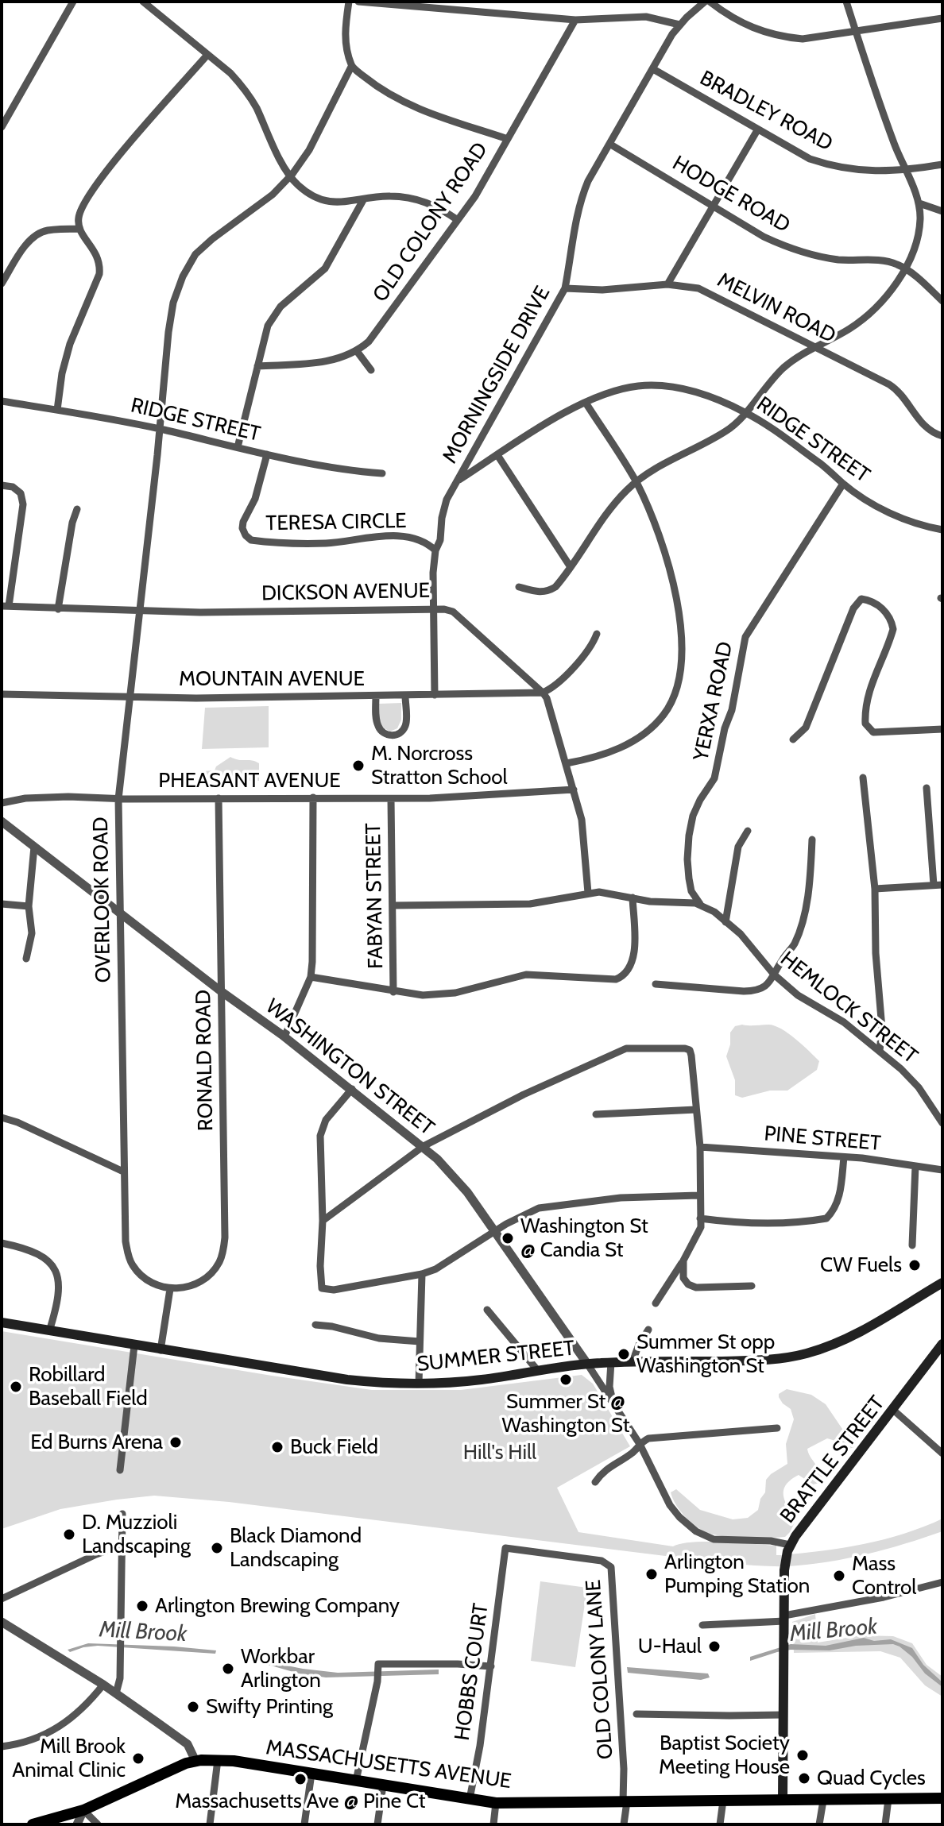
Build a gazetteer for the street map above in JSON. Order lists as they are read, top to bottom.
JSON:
{
  "streets": {
    "main road": ["SUMMER STREET", "BRATTLE STREET", "MASSACHUSETTS AVENUE"],
    "street": [
      "BRADLEY ROAD",
      "HODGE ROAD",
      "OLD COLONY ROAD",
      "MELVIN ROAD",
      "MORNINGSIDE DRIVE",
      "RIDGE STREET",
      "TERESA CIRCLE",
      "DICKSON AVENUE",
      "MOUNTAIN AVENUE",
      "YERXA ROAD",
      "PHEASANT AVENUE",
      "FABYAN STREET",
      "OVERLOOK ROAD",
      "HEMLOCK STREET",
      "RONALD ROAD",
      "WASHINGTON STREET",
      "PINE STREET",
      "OLD COLONY LANE",
      "HOBBS COURT"
    ]
  },
  "crossings": [
    ["BRADLEY ROAD", "MORNINGSIDE DRIVE"],
    ["HODGE ROAD", "MORNINGSIDE DRIVE"],
    ["MELVIN ROAD", "MORNINGSIDE DRIVE"],
    ["MORNINGSIDE DRIVE", "RIDGE STREET"],
    ["MORNINGSIDE DRIVE", "TERESA CIRCLE"],
    ["MORNINGSIDE DRIVE", "DICKSON AVENUE"],
    ["MORNINGSIDE DRIVE", "MOUNTAIN AVENUE"],
    ["RIDGE STREET", "TERESA CIRCLE"],
    ["RIDGE STREET", "YERXA ROAD"],
    ["RIDGE STREET", "OVERLOOK ROAD"],
    ["DICKSON AVENUE", "MOUNTAIN AVENUE"],
    ["DICKSON AVENUE", "PHEASANT AVENUE"],
    ["DICKSON AVENUE", "OVERLOOK ROAD"],
    ["DICKSON AVENUE", "HEMLOCK STREET"],
    ["MOUNTAIN AVENUE", "OVERLOOK ROAD"],
    ["YERXA ROAD", "HEMLOCK STREET"],
    ["PHEASANT AVENUE", "FABYAN STREET"],
    ["PHEASANT AVENUE", "OVERLOOK ROAD"],
    ["PHEASANT AVENUE", "RONALD ROAD"],
    ["FABYAN STREET", "HEMLOCK STREET"],
    ["OVERLOOK ROAD", "RONALD ROAD"],
    ["OVERLOOK ROAD", "WASHINGTON STREET"],
    ["RONALD ROAD", "WASHINGTON STREET"],
    ["WASHINGTON STREET", "SUMMER STREET"],
    ["WASHINGTON STREET", "BRATTLE STREET"],
    ["BRATTLE STREET", "MASSACHUSETTS AVENUE"],
    ["OLD COLONY LANE", "HOBBS COURT"],
    ["OLD COLONY LANE", "MASSACHUSETTS AVENUE"],
    ["HOBBS COURT", "MASSACHUSETTS AVENUE"]
  ],
  "water": ["Mill Brook"],
  "parks": ["Hill's Hill"],
  "places": [
    "M. Norcross Stratton School",
    "Washington St @ Candia St",
    "CW Fuels",
    "Summer St opp Washington St",
    "Summer St @ Washington St",
    "Robillard Baseball Field",
    "Ed Burns Arena",
    "Buck Field",
    "D. Muzzioli Landscaping",
    "Black Diamond Landscaping",
    "Arlington Pumping Station",
    "Mass Control",
    "Arlington Brewing Company",
    "U-Haul",
    "Workbar Arlington",
    "Swifty Printing",
    "Baptist Society Meeting House",
    "Mill Brook Animal Clinic",
    "Quad Cycles",
    "Massachusetts Ave @ Pine Ct"
  ]
}
